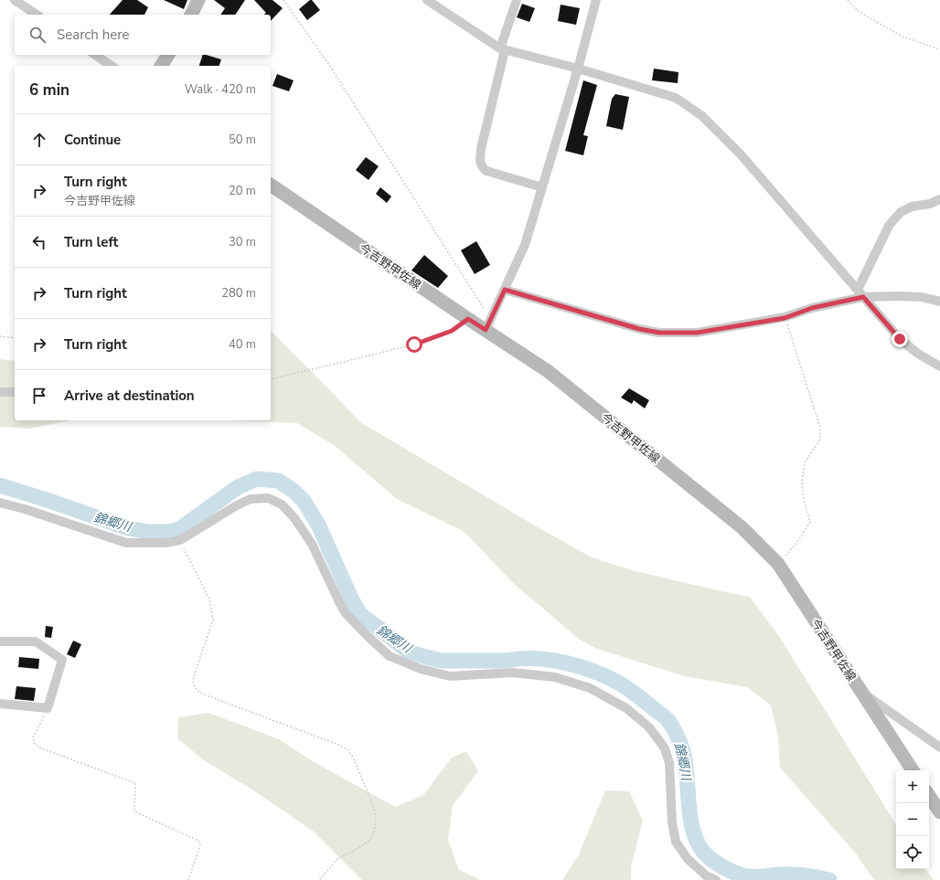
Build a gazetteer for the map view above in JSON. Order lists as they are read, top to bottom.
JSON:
{
  "streets": {
    "main road": ["今吉野甲佐線"]
  },
  "water": ["錦郷川"],
  "page": {
    "search": "Search here",
    "heading": ["6 min", "Walk · 420 m"],
    "list": [
      ["Continue", "50 m"],
      ["Turn right", "今吉野甲佐線", "20 m"],
      ["Turn left", "30 m"],
      ["Turn right", "280 m"],
      ["Turn right", "40 m"],
      "Arrive at destination"
    ],
    "map_buttons": ["+", "−"]
  }
}
